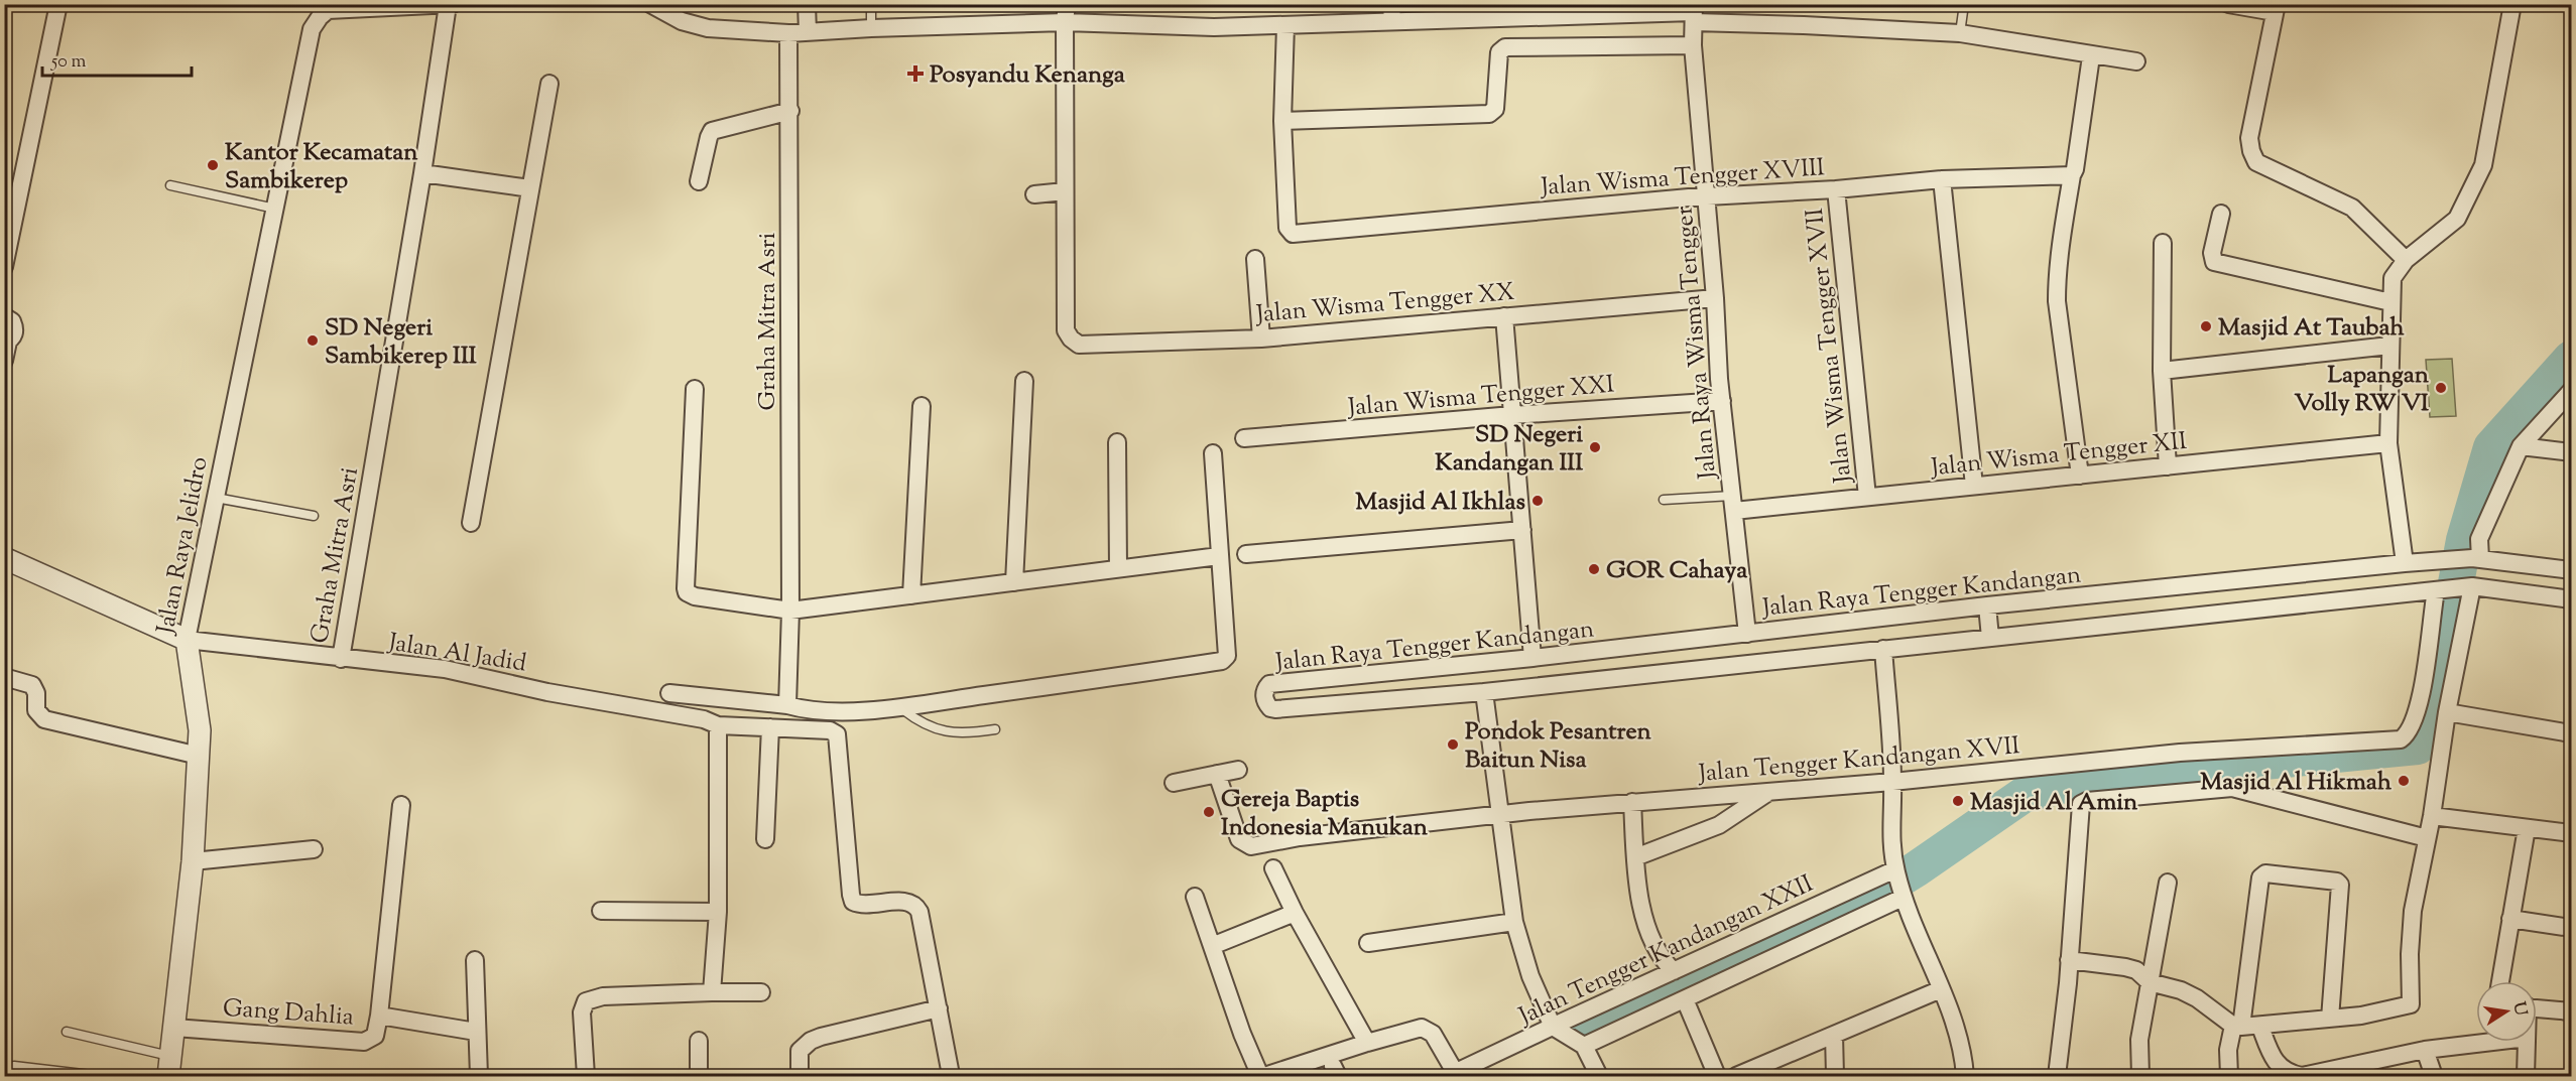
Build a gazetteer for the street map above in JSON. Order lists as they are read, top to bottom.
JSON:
{
  "streets": {
    "street": [
      "Jalan Wisma Tengger XVIII",
      "Jalan Wisma Tengger XX",
      "Graha Mitra Asri",
      "Jalan Raya Wisma Tengger",
      "Jalan Wisma Tengger XVII",
      "Jalan Wisma Tengger XXI",
      "Jalan Wisma Tengger XII",
      "Jalan Raya Jelidro",
      "Jalan Raya Tengger Kandangan",
      "Jalan Al Jadid",
      "Jalan Tengger Kandangan XVII",
      "Jalan Tengger Kandangan XXII",
      "Gang Dahlia"
    ]
  },
  "crossings": [
    ["Jalan Wisma Tengger XVIII", "Jalan Raya Wisma Tengger"],
    ["Jalan Wisma Tengger XVIII", "Jalan Wisma Tengger XVII"],
    ["Jalan Wisma Tengger XX", "Jalan Raya Wisma Tengger"],
    ["Graha Mitra Asri", "Jalan Raya Jelidro"],
    ["Graha Mitra Asri", "Jalan Al Jadid"],
    ["Jalan Raya Wisma Tengger", "Jalan Wisma Tengger XXI"],
    ["Jalan Raya Wisma Tengger", "Jalan Wisma Tengger XII"],
    ["Jalan Raya Wisma Tengger", "Jalan Raya Tengger Kandangan"],
    ["Jalan Wisma Tengger XVII", "Jalan Wisma Tengger XII"],
    ["Jalan Raya Jelidro", "Jalan Al Jadid"],
    ["Jalan Raya Jelidro", "Gang Dahlia"],
    ["Jalan Raya Tengger Kandangan", "Jalan Tengger Kandangan XVII"]
  ],
  "places": {
    "health": ["Posyandu Kenanga"],
    "other": [
      "Kantor Kecamatan Sambikerep",
      "Masjid At Taubah",
      "SD Negeri Sambikerep III",
      "Lapangan Volly RW VI",
      "SD Negeri Kandangan III",
      "Masjid Al Ikhlas",
      "GOR Cahaya",
      "Pondok Pesantren Baitun Nisa",
      "Masjid Al Hikmah",
      "Masjid Al Amin",
      "Gereja Baptis Indonesia Manukan"
    ]
  },
  "scale_bar": "50 m",
  "north": "right"
}
